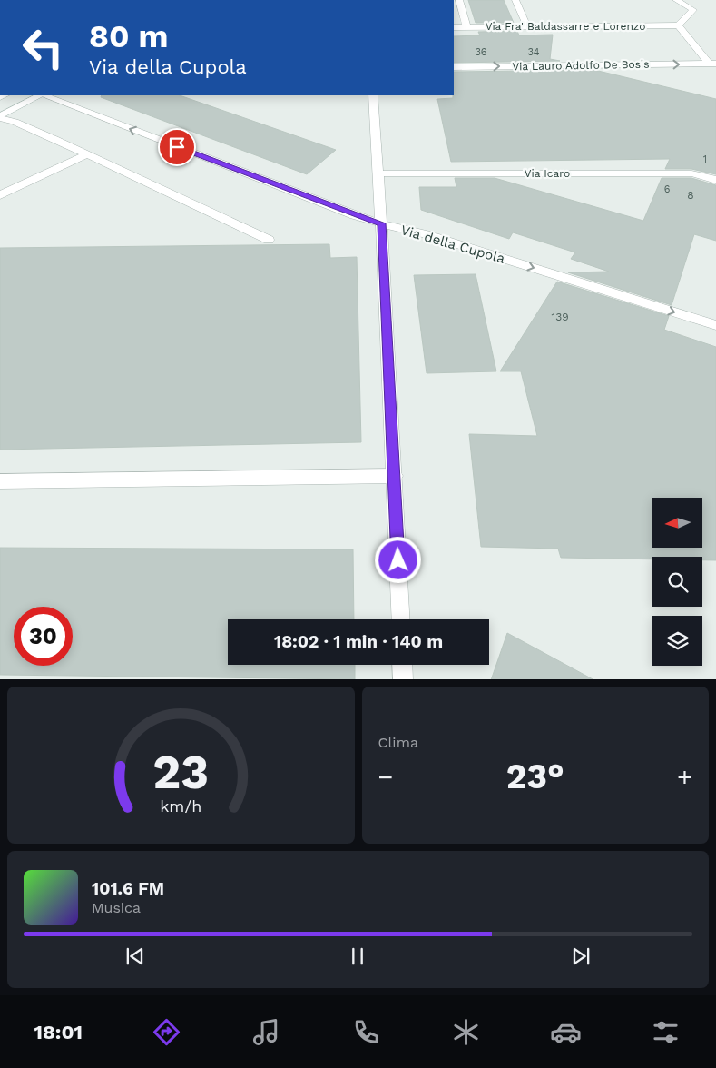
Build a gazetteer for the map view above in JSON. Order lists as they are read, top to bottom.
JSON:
{
  "streets": {
    "street": [
      "Via Fra' Baldassarre e Lorenzo",
      "Via Lauro Adolfo De Bosis",
      "Via Icaro",
      "Via della Cupola"
    ]
  },
  "crossings": [
    ["Via Fra' Baldassarre e Lorenzo", "Via Lauro Adolfo De Bosis"]
  ],
  "one_way": ["Via Lauro Adolfo De Bosis"],
  "house_numbers": [
    "36",
    "34",
    "1",
    "6",
    "8",
    "139"
  ],
  "north": "left",
  "page": {
    "turn": ["80 m", "Via della Cupola"],
    "limit": "30",
    "trip": "18:02 · 1 min · 140 m",
    "tile": "Clima",
    "heat": ["−", "23°", "+"],
    "song": ["101.6 FM", "Musica"],
    "tabs": "18:01",
    "gauge": ["23", "km/h"]
  }
}
